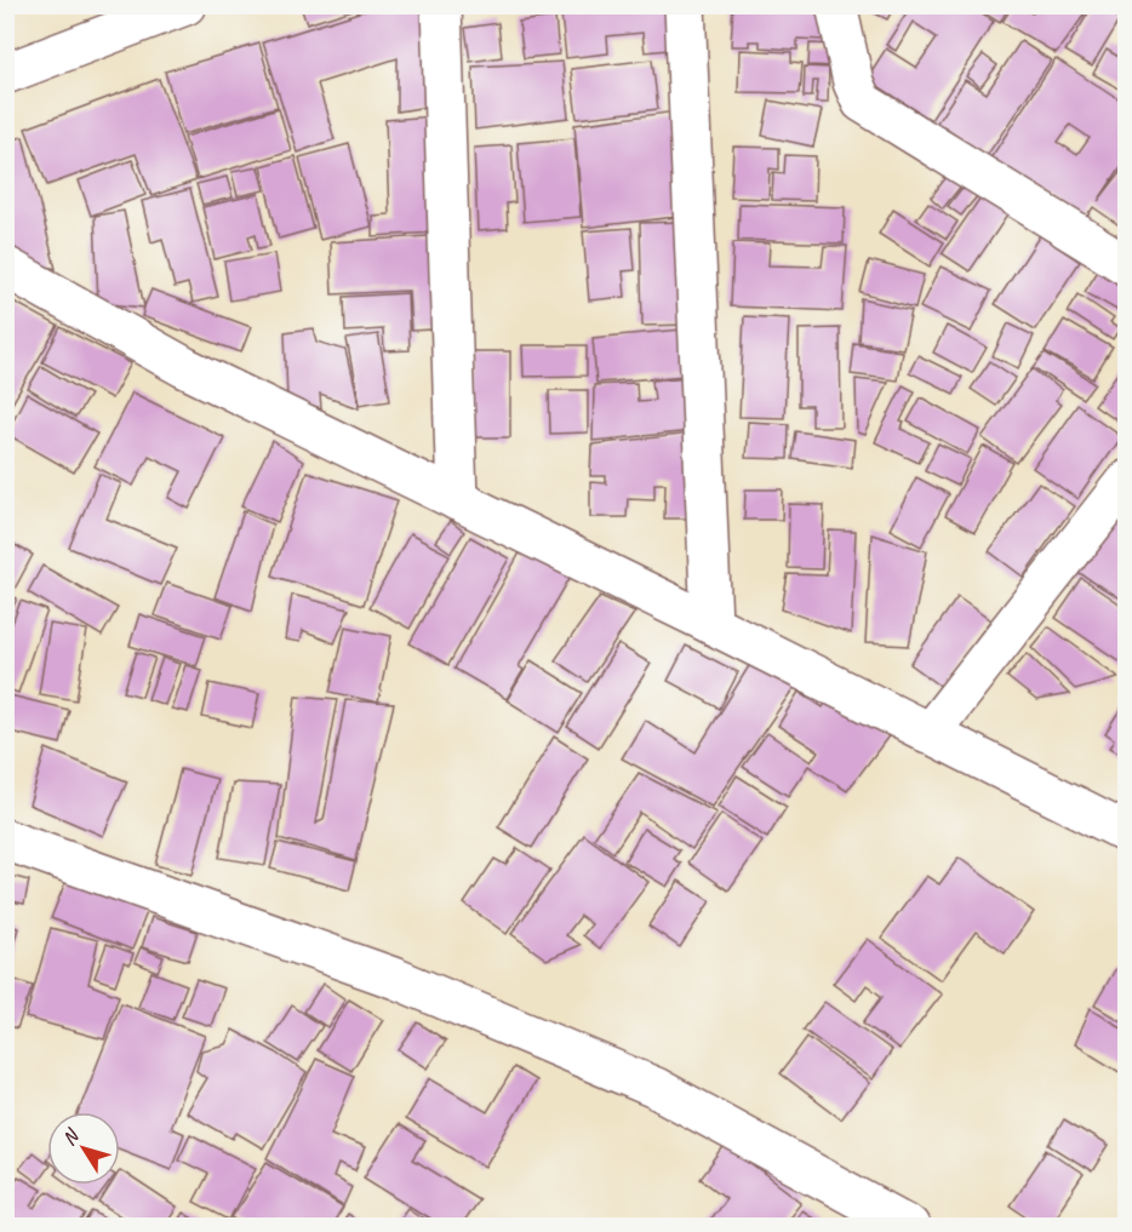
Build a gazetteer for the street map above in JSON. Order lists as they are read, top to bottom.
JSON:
{
  "north": "top left"
}
